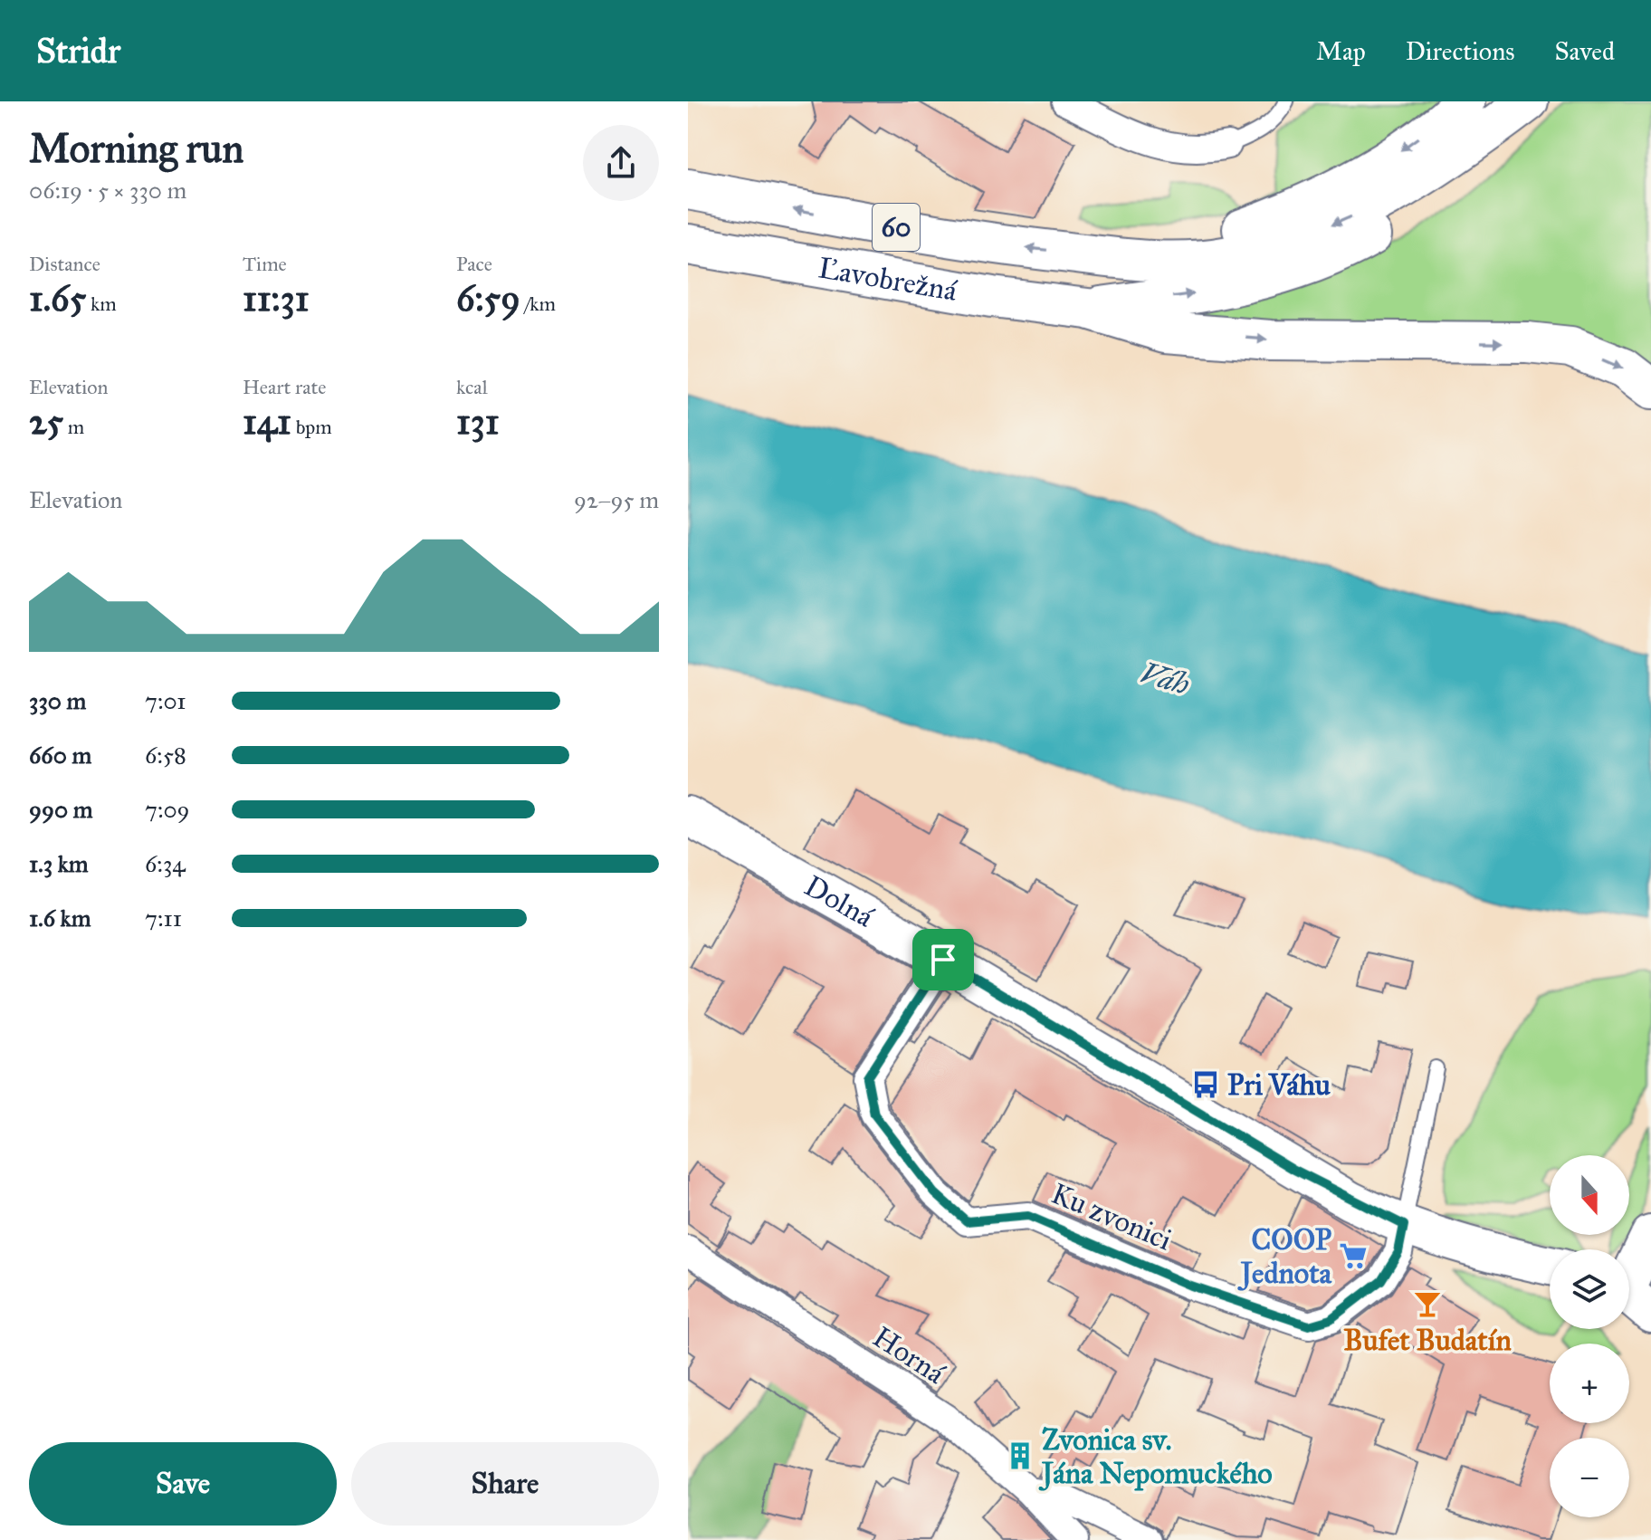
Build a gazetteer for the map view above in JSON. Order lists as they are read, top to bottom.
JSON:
{
  "streets": {
    "main road": ["60", "Ľavobrežná", "Dolná"],
    "street": ["Ku zvonici", "Horná"]
  },
  "crossings": [
    ["Dolná", "Ku zvonici"]
  ],
  "water": ["Váh"],
  "places": {
    "bus stop": ["Pri Váhu"],
    "supermarket": ["COOP Jednota"],
    "bar": ["Bufet Budatín"],
    "building": ["Zvonica sv. Jána Nepomuckého"]
  },
  "north": "bottom",
  "page": {
    "header": "Stridr",
    "nav": ["Map", "Directions", "Saved"],
    "heading": ["Morning run", "06:19 · 5 × 330 m"],
    "stats": [
      ["Distance", "1.65 km"],
      ["Time", "11:31"],
      ["Pace", "6:59 /km"],
      ["Elevation", "25 m"],
      ["Heart rate", "141 bpm"],
      ["kcal", "131"]
    ],
    "chart": ["Elevation", "92–95 m"],
    "list": [
      {
        "name": "330 m",
        "note": "7:01"
      },
      {
        "name": "660 m",
        "note": "6:58"
      },
      {
        "name": "990 m",
        "note": "7:09"
      },
      {
        "name": "1.3 km",
        "note": "6:34"
      },
      {
        "name": "1.6 km",
        "note": "7:11"
      }
    ],
    "map_buttons": ["+", "−"],
    "buttons": ["Save", "Share"]
  }
}
